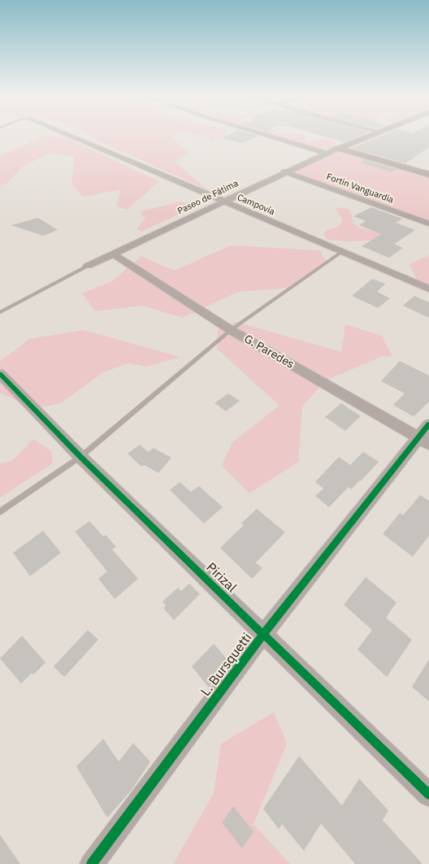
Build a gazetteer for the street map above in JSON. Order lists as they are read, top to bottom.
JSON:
{
  "streets": {
    "street": [
      "Fortin Vanguardia",
      "Paseo de Fátima",
      "Campovía",
      "G. Paredes",
      "Pirizal",
      "L. Bursquetti"
    ]
  },
  "crossings": [
    ["Fortin Vanguardia", "Paseo de Fátima"],
    ["Paseo de Fátima", "Campovía"],
    ["Paseo de Fátima", "G. Paredes"],
    ["G. Paredes", "L. Bursquetti"],
    ["Pirizal", "L. Bursquetti"]
  ]
}
